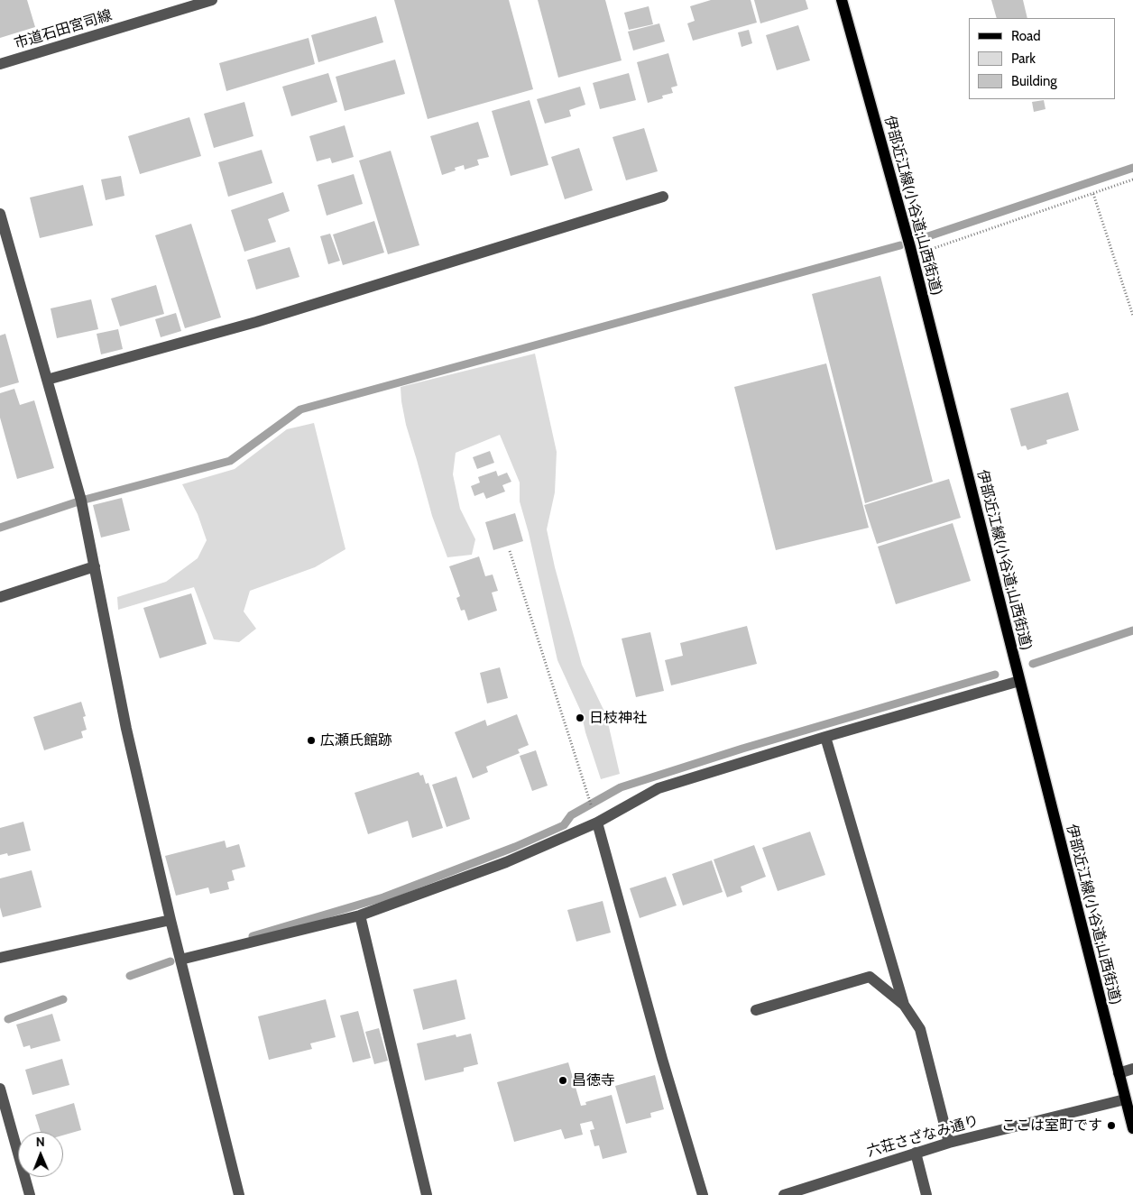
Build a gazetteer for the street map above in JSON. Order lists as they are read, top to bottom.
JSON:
{
  "streets": {
    "main road": ["伊部近江線(小谷道;山西街道)"],
    "street": ["市道石田宮司線", "六荘さざなみ通り"]
  },
  "crossings": [
    ["伊部近江線(小谷道;山西街道)", "六荘さざなみ通り"]
  ],
  "places": [
    "日枝神社",
    "広瀬氏館跡",
    "昌徳寺",
    "ここは室町です"
  ],
  "legend": ["Road", "Park", "Building"],
  "north": "top"
}
